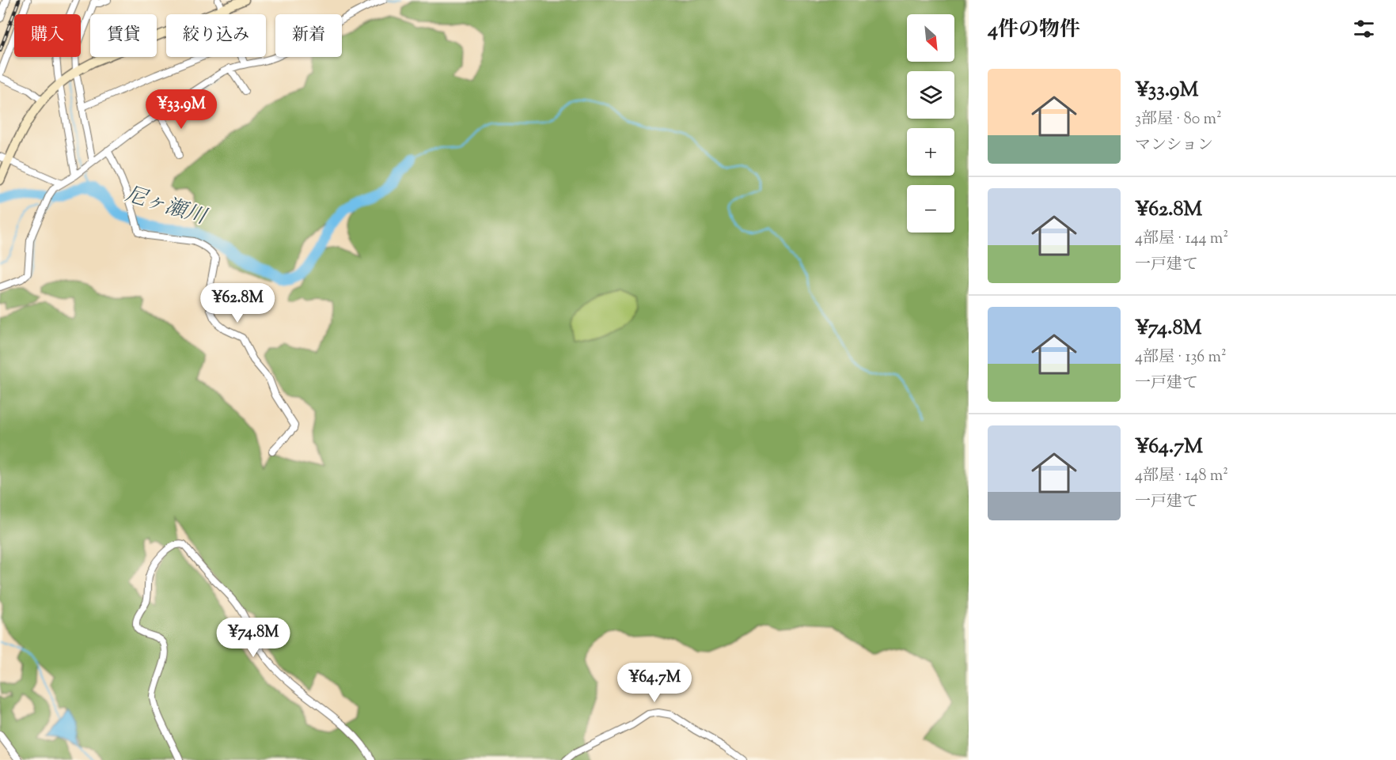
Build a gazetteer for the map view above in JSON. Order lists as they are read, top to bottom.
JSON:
{
  "water": ["尼ヶ瀬川"],
  "north": "bottom right",
  "page": {
    "heading": "4件の物件",
    "map_buttons": ["+", "−"],
    "chip": [
      "購入",
      "賃貸",
      "絞り込み",
      "新着"
    ],
    "list": [
      {
        "name": "¥33.9M",
        "note": "3部屋 · 80 m² · マンション"
      },
      {
        "name": "¥62.8M",
        "note": "4部屋 · 144 m² · 一戸建て"
      },
      {
        "name": "¥74.8M",
        "note": "4部屋 · 136 m² · 一戸建て"
      },
      {
        "name": "¥64.7M",
        "note": "4部屋 · 148 m² · 一戸建て"
      }
    ],
    "price": [
      "¥33.9M",
      "¥62.8M",
      "¥74.8M",
      "¥64.7M"
    ]
  }
}
